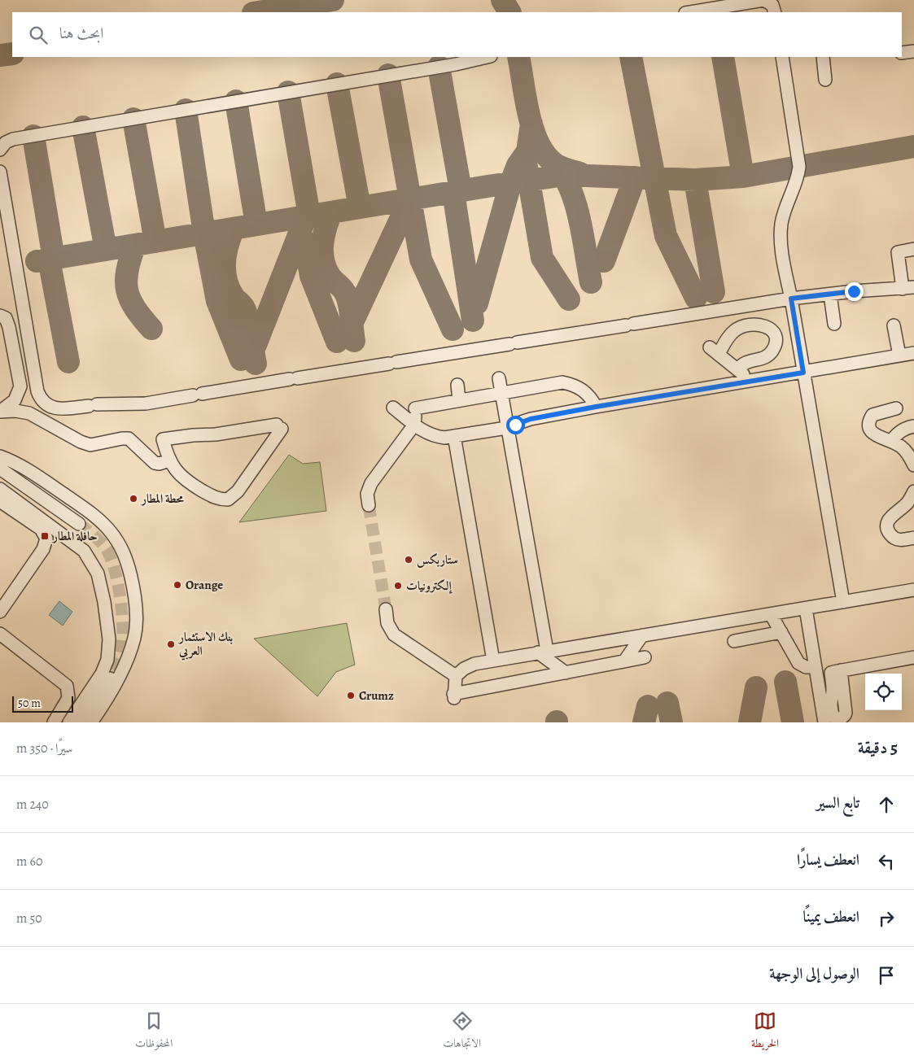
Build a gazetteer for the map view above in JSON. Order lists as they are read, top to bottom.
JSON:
{
  "places": {
    "other": [
      "محطة المطار",
      "ستاربكس",
      "Orange",
      "إلكترونيات",
      "بنك الاستثمار العربي",
      "Crumz"
    ],
    "transit": ["حافلة المطار"]
  },
  "scale_bar": "50 m",
  "page": {
    "search": "ابحث هنا",
    "scale": "50 m",
    "heading": ["5 دقيقة", "سيرًا · 350 m"],
    "list": [
      ["تابع السير", "240 m"],
      ["انعطف يسارًا", "60 m"],
      ["انعطف يمينًا", "50 m"],
      "الوصول إلى الوجهة"
    ],
    "nav": ["الخريطة", "الاتجاهات", "المحفوظات"]
  }
}
